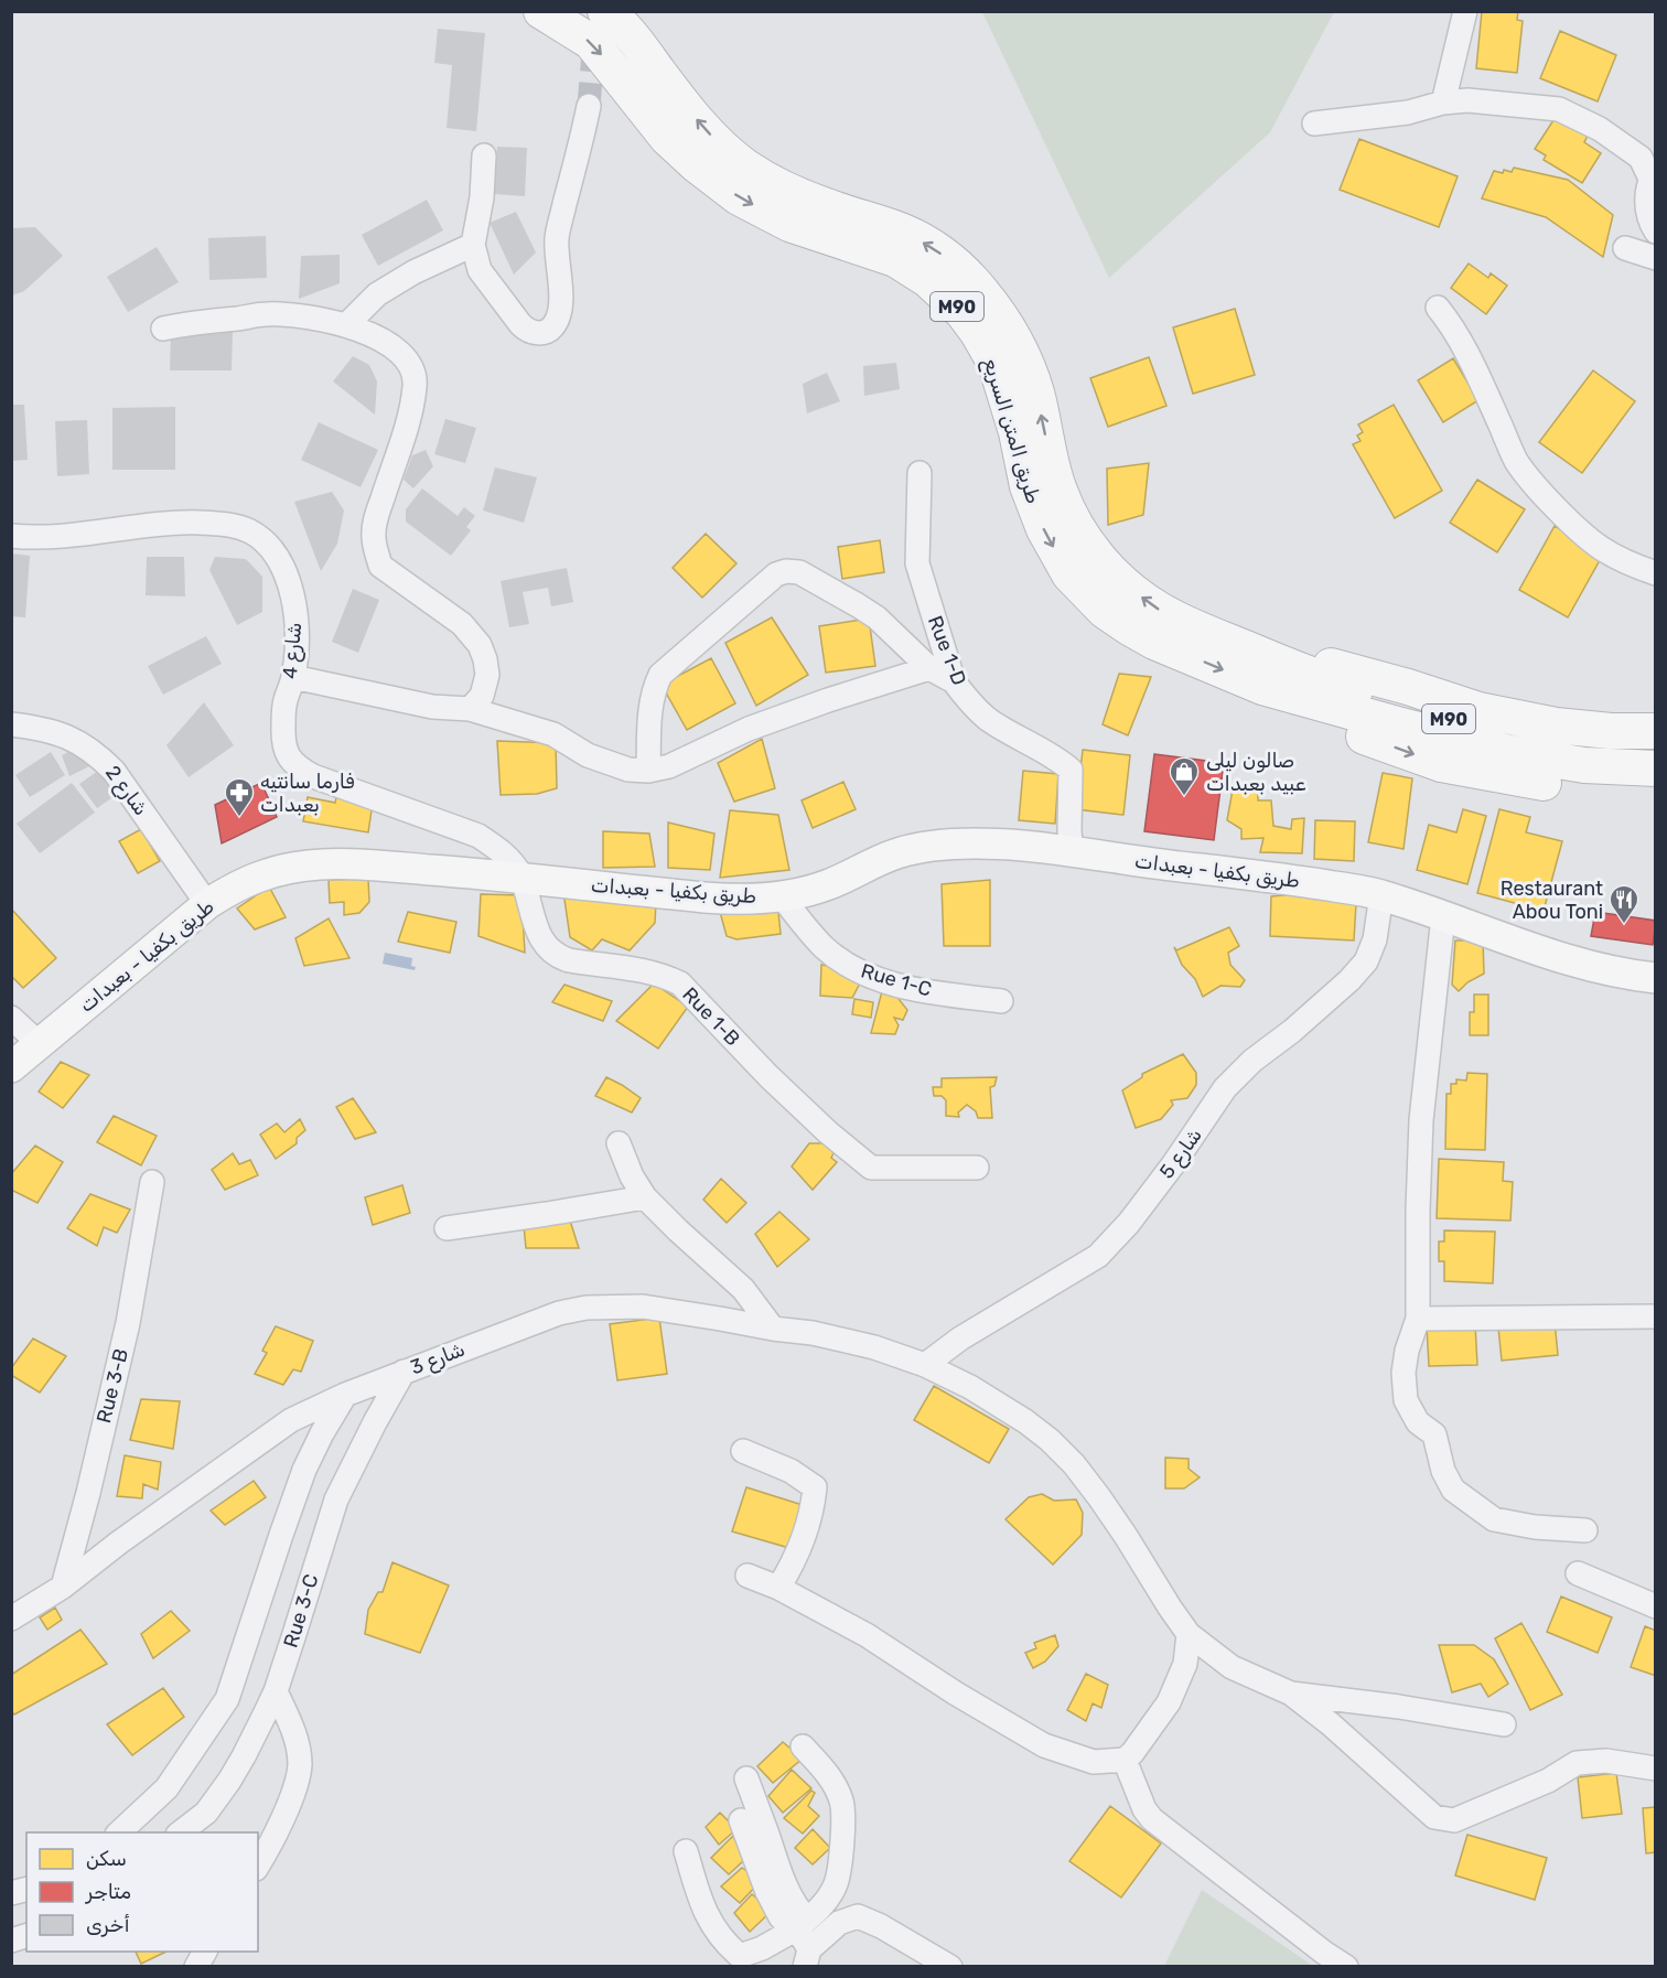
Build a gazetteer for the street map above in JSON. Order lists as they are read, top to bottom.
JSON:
{
  "streets": {
    "highway": ["M90", "طريق المتن السريع"],
    "main road": ["طريق بكفيا - بعبدات"],
    "street": [
      "شارع 4",
      "Rue 1-D",
      "شارع 2",
      "Rue 1-C",
      "Rue 1-B",
      "شارع 5",
      "شارع 3",
      "Rue 3-B",
      "Rue 3-C"
    ]
  },
  "crossings": [
    ["M90", "طريق المتن السريع"],
    ["شارع 4", "طريق بكفيا - بعبدات"],
    ["شارع 4", "Rue 1-B"],
    ["Rue 1-D", "طريق بكفيا - بعبدات"],
    ["شارع 2", "طريق بكفيا - بعبدات"],
    ["طريق بكفيا - بعبدات", "Rue 1-C"],
    ["طريق بكفيا - بعبدات", "Rue 1-B"],
    ["طريق بكفيا - بعبدات", "شارع 5"],
    ["شارع 5", "شارع 3"],
    ["شارع 3", "Rue 3-B"],
    ["شارع 3", "Rue 3-C"]
  ],
  "places": {
    "shop": ["صالون ليلى عبيد بعبدات"],
    "pharmacy": ["فارما سانتيه بعبدات"],
    "restaurant": ["Restaurant Abou Toni"]
  },
  "legend": ["سكن", "متاجر", "أخرى"]
}
